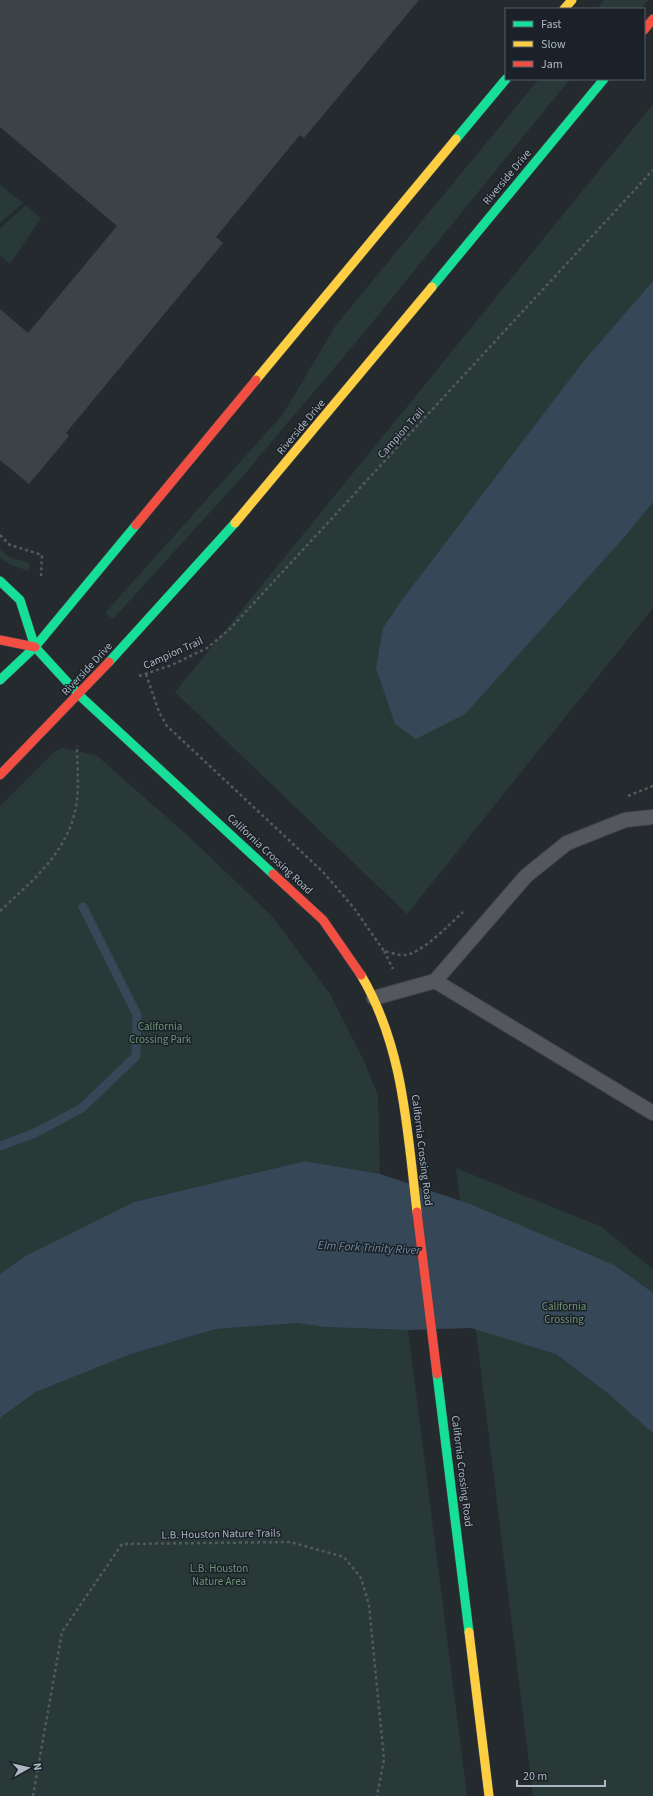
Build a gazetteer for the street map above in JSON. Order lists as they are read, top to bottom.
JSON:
{
  "streets": {
    "main road": ["Riverside Drive", "California Crossing Road"],
    "path": ["Campion Trail", "L.B. Houston Nature Trails"]
  },
  "crossings": [
    ["Riverside Drive", "California Crossing Road"]
  ],
  "water": ["Elm Fork Trinity River"],
  "parks": ["California Crossing Park", "California Crossing", "L.B. Houston Nature Area"],
  "legend": ["Fast", "Slow", "Jam"],
  "scale_bar": "20 m",
  "north": "right"
}
